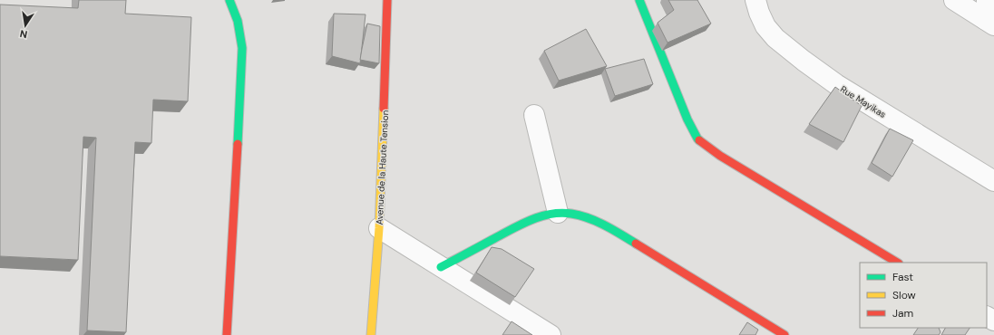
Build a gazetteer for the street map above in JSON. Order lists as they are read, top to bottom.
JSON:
{
  "streets": {
    "street": ["Rue Mayikas", "Avenue de la Haute Tension"]
  },
  "legend": ["Fast", "Slow", "Jam"],
  "north": "bottom"
}
